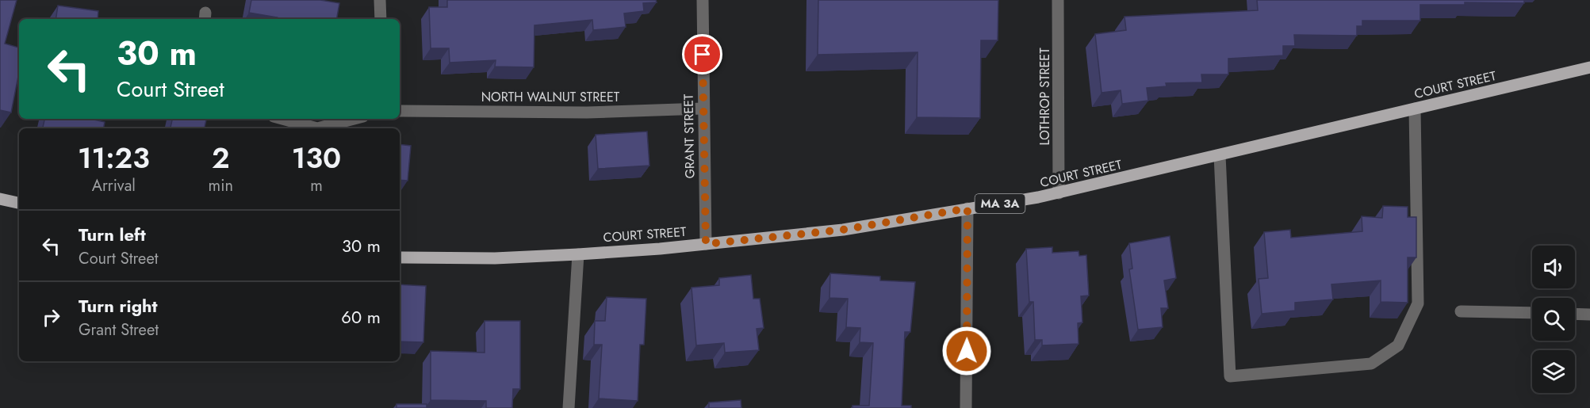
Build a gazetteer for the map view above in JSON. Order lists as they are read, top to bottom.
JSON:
{
  "streets": {
    "main road": ["COURT STREET", "MA 3A"],
    "street": ["NORTH WALNUT STREET", "LOTHROP STREET", "GRANT STREET"]
  },
  "crossings": [
    ["COURT STREET", "LOTHROP STREET"],
    ["COURT STREET", "GRANT STREET"],
    ["NORTH WALNUT STREET", "GRANT STREET"]
  ],
  "page": {
    "turn": ["30 m", "Court Street"],
    "eta": [
      "11:23",
      "Arrival",
      "2",
      "min",
      "130",
      "m"
    ],
    "list": [
      {
        "name": "Turn left",
        "note": "Court Street",
        "value": "30 m"
      },
      {
        "name": "Turn right",
        "note": "Grant Street",
        "value": "60 m"
      }
    ]
  }
}
